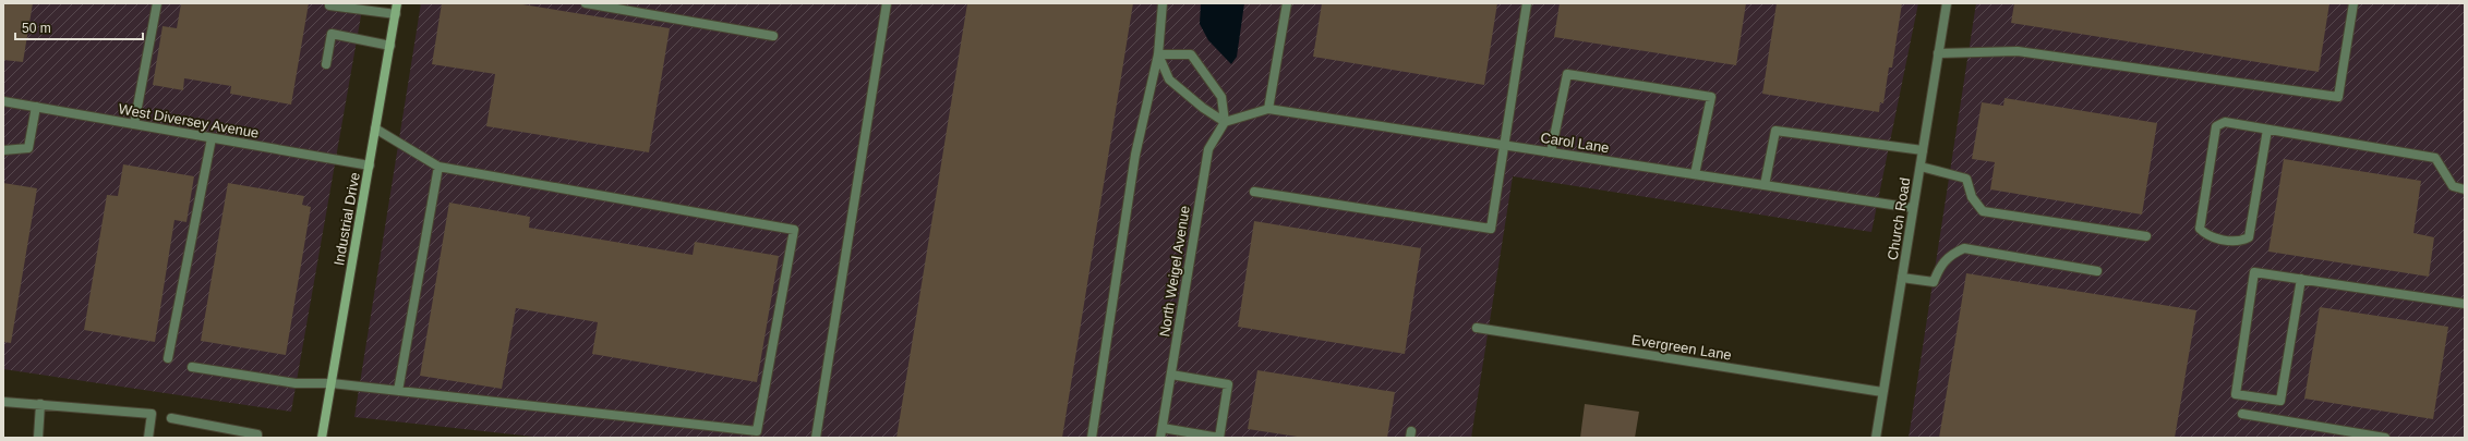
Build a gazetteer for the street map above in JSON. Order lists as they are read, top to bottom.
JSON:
{
  "streets": {
    "street": [
      "West Diversey Avenue",
      "Carol Lane",
      "Industrial Drive",
      "Church Road",
      "North Weigel Avenue",
      "Evergreen Lane"
    ]
  },
  "crossings": [
    ["West Diversey Avenue", "Industrial Drive"],
    ["Carol Lane", "Church Road"],
    ["Carol Lane", "North Weigel Avenue"],
    ["Church Road", "Evergreen Lane"]
  ],
  "scale_bar": "50 m"
}
